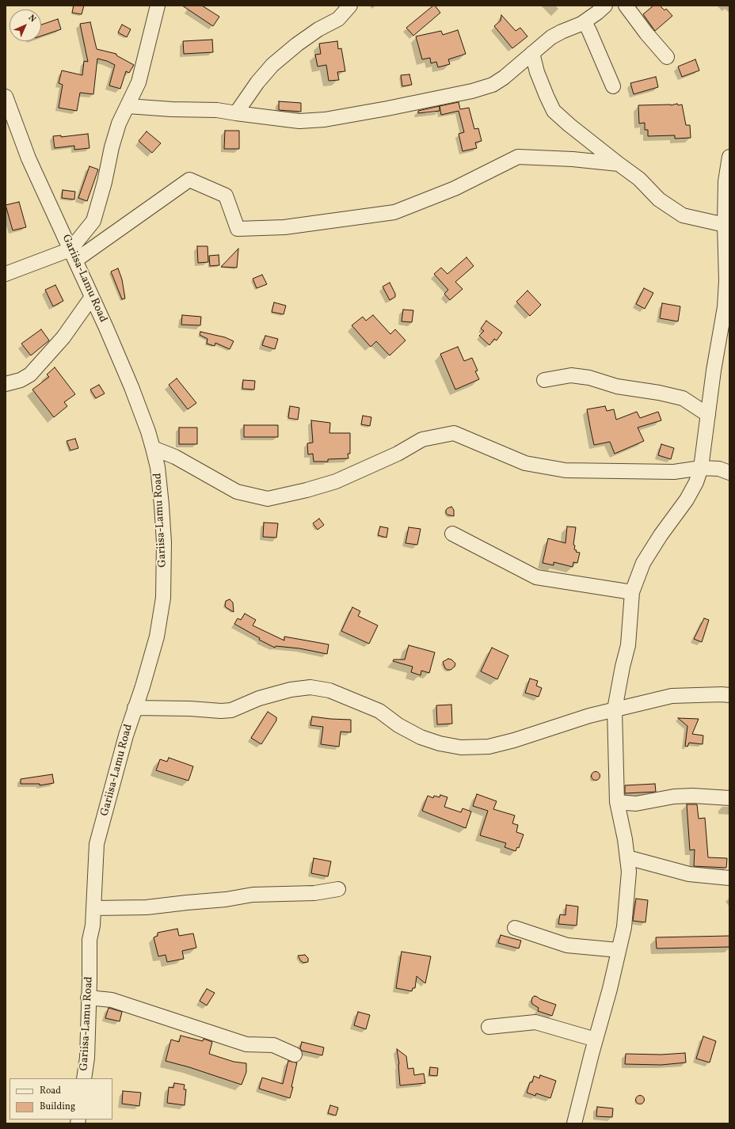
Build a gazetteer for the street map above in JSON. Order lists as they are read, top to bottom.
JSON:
{
  "streets": {
    "street": ["Gariisa-Lamu Road"]
  },
  "legend": ["Road", "Building"],
  "north": "top right"
}
